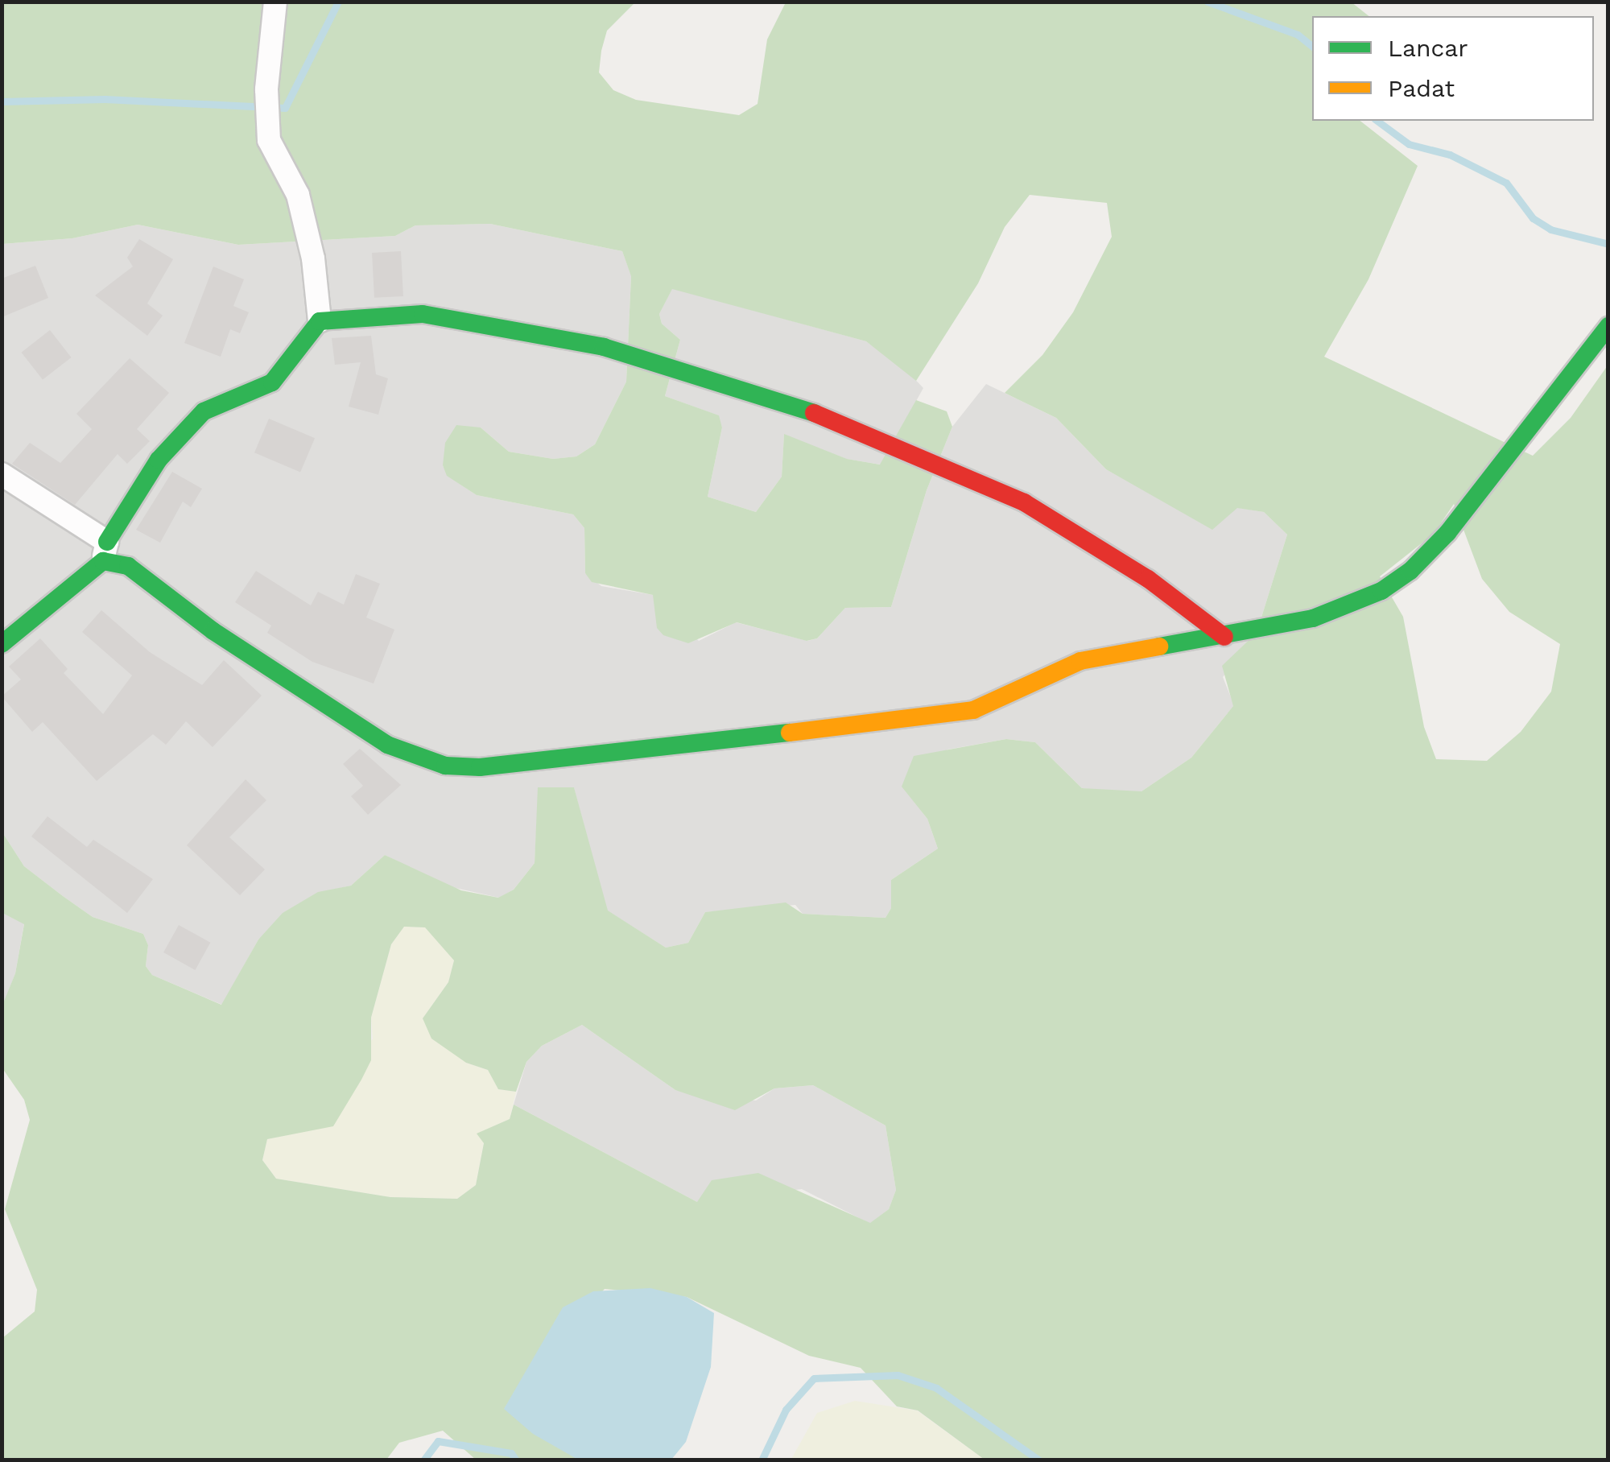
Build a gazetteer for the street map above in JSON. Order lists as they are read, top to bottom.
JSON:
{
  "legend": ["Lancar", "Padat"]
}
